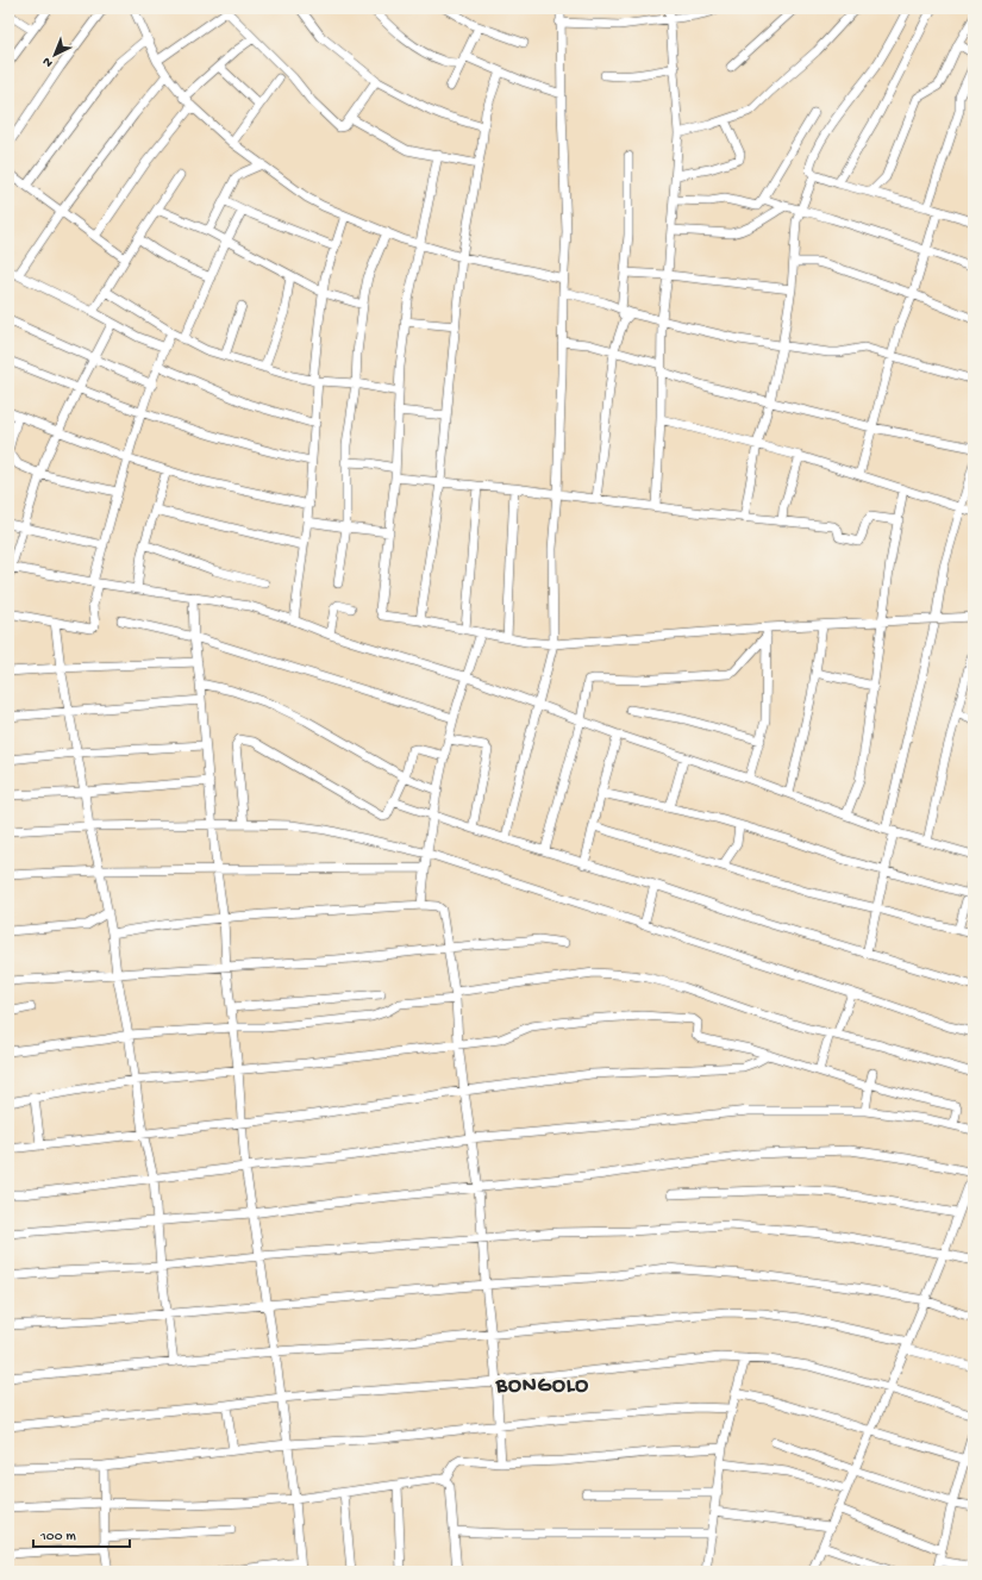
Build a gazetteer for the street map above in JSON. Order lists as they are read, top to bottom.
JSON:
{
  "districts": ["BONGOLO"],
  "scale_bar": "100 m",
  "north": "bottom left"
}
